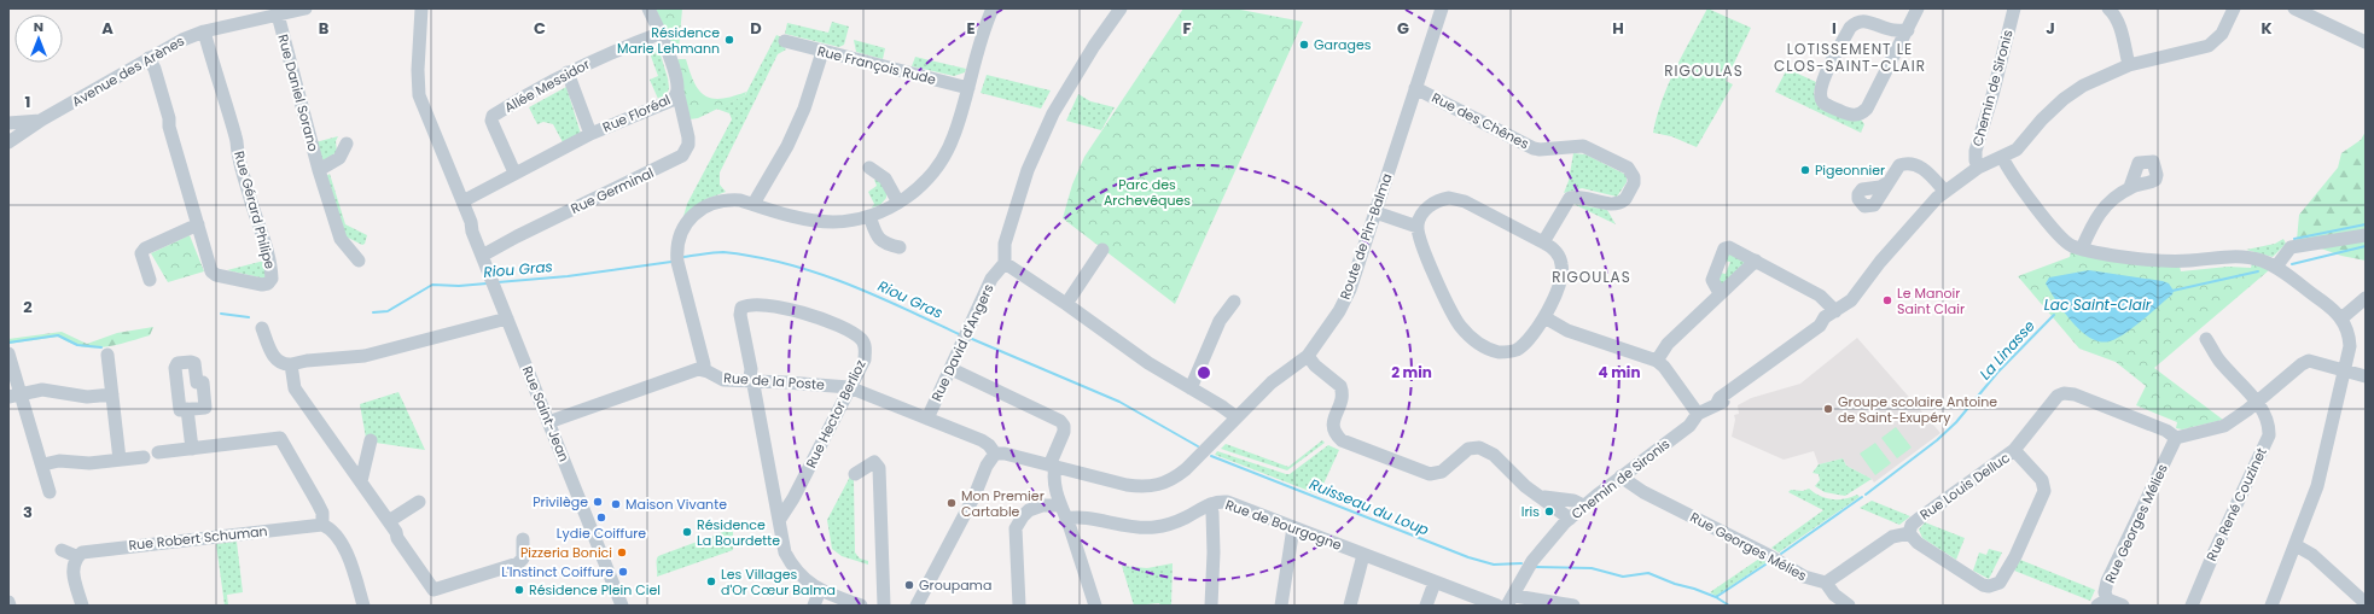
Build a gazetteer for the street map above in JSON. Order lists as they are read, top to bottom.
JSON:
{
  "streets": {
    "street": [
      "Rue François Rude",
      "Avenue des Arènes",
      "Allée Messidor",
      "Chemin de Sironis",
      "Rue Daniel Sorano",
      "Rue Floréal",
      "Rue des Chênes",
      "Rue Germinal",
      "Rue Gérard Philipe",
      "Route de Pin-Balma",
      "Rue David d'Angers",
      "Rue de la Poste",
      "Rue Saint-Jean",
      "Rue Hector Berlioz",
      "Rue Louis Delluc",
      "Rue René Couzinet",
      "Rue Georges Mélies",
      "Rue de Bourgogne",
      "Rue Robert Schuman"
    ]
  },
  "crossings": [
    ["Avenue des Arènes", "Rue Daniel Sorano"],
    ["Avenue des Arènes", "Rue Gérard Philipe"],
    ["Allée Messidor", "Rue Floréal"],
    ["Chemin de Sironis", "Rue Georges Mélies"],
    ["Rue Floréal", "Rue Germinal"],
    ["Rue Floréal", "Rue Saint-Jean"],
    ["Rue des Chênes", "Route de Pin-Balma"],
    ["Rue Germinal", "Rue Saint-Jean"],
    ["Route de Pin-Balma", "Rue de la Poste"],
    ["Rue David d'Angers", "Rue de la Poste"],
    ["Rue de la Poste", "Rue Hector Berlioz"],
    ["Rue Louis Delluc", "Rue Georges Mélies"]
  ],
  "districts": ["LOTISSEMENT LE CLOS-SAINT-CLAIR", "RIGOULAS", "RIGOULAS"],
  "water": [
    "Riou Gras",
    "Lac Saint-Clair",
    "La Linasse",
    "Ruisseau du Loup"
  ],
  "parks": ["Parc des Archevêques"],
  "places": [
    "Résidence Marie Lehmann",
    "Garages",
    "Pigeonnier",
    "Le Manoir Saint Clair",
    "Groupe scolaire Antoine de Saint-Exupéry",
    "Privilège",
    "Mon Premier Cartable",
    "Maison Vivante",
    "Iris",
    "Lydie Coiffure",
    "Résidence La Bourdette",
    "Pizzeria Bonici",
    "L'Instinct Coiffure",
    "Les Villages d'Or Cœur Balma",
    "Groupama",
    "Résidence Plein Ciel"
  ],
  "north": "top",
  "grid": {
    "columns": [
      "A",
      "B",
      "C",
      "D",
      "E",
      "F",
      "G",
      "H",
      "I",
      "J",
      "K"
    ],
    "rows": ["1", "2", "3"]
  },
  "rings": ["2 min", "4 min"]
}
